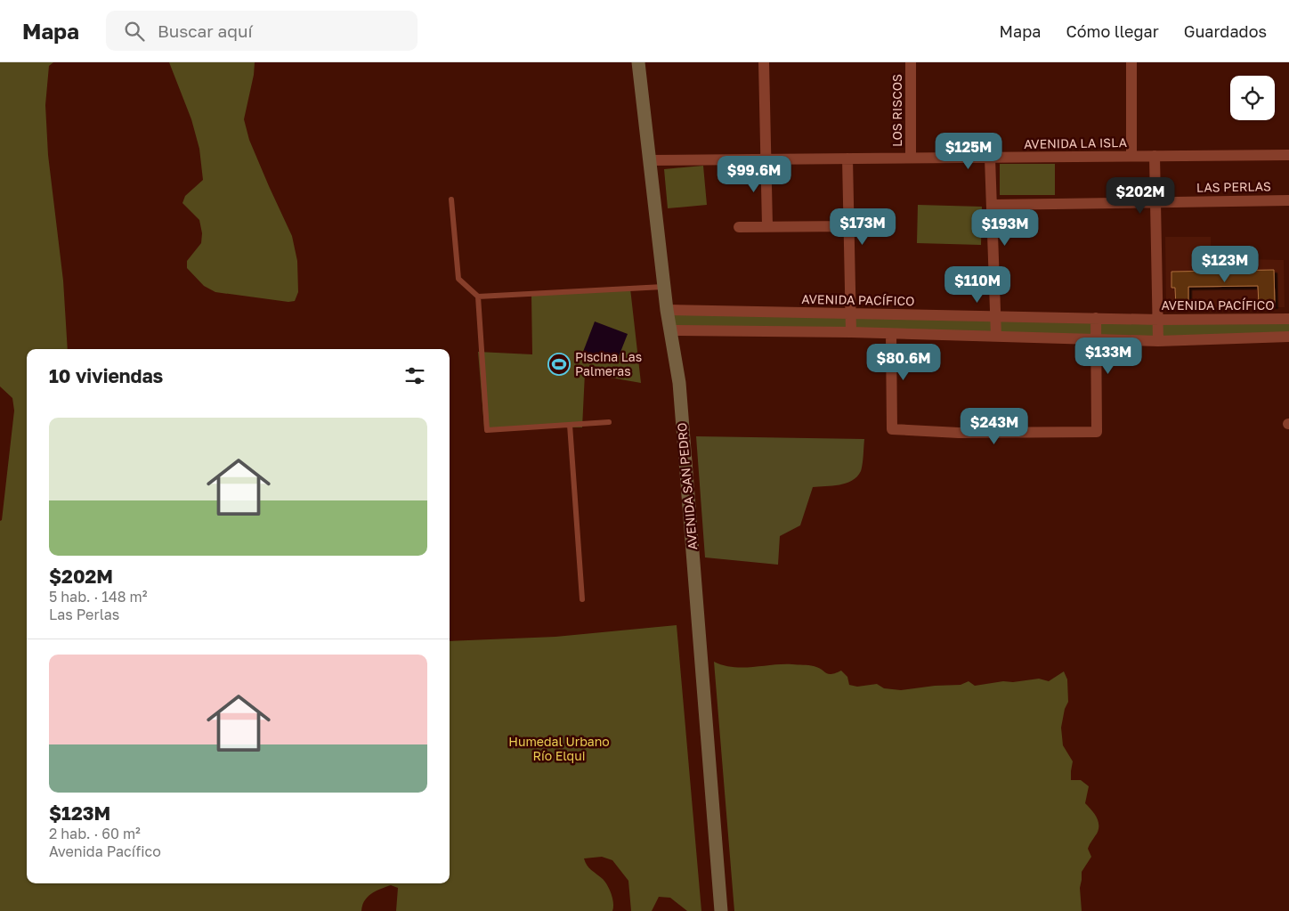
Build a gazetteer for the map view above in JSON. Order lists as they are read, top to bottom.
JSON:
{
  "streets": {
    "street": [
      "LOS RISCOS",
      "AVENIDA LA ISLA",
      "LAS PERLAS",
      "AVENIDA PACÍFICO",
      "AVENIDA SAN PEDRO"
    ]
  },
  "crossings": [
    ["LOS RISCOS", "AVENIDA LA ISLA"],
    ["AVENIDA LA ISLA", "AVENIDA SAN PEDRO"],
    ["AVENIDA PACÍFICO", "AVENIDA SAN PEDRO"]
  ],
  "parks": ["Humedal Urbano Río Elqui"],
  "places": {
    "sports": ["Piscina Las Palmeras"]
  },
  "page": {
    "header": "Mapa",
    "search": "Buscar aquí",
    "nav": ["Mapa", "Cómo llegar", "Guardados"],
    "price": [
      "$125M",
      "$99.6M",
      "$202M",
      "$173M",
      "$193M",
      "$123M",
      "$110M",
      "$133M",
      "$80.6M",
      "$243M"
    ],
    "heading": "10 viviendas",
    "list": [
      {
        "name": "$202M",
        "note": "5 hab. · 148 m² · Las Perlas"
      },
      {
        "name": "$123M",
        "note": "2 hab. · 60 m² · Avenida Pacífico"
      }
    ]
  }
}
